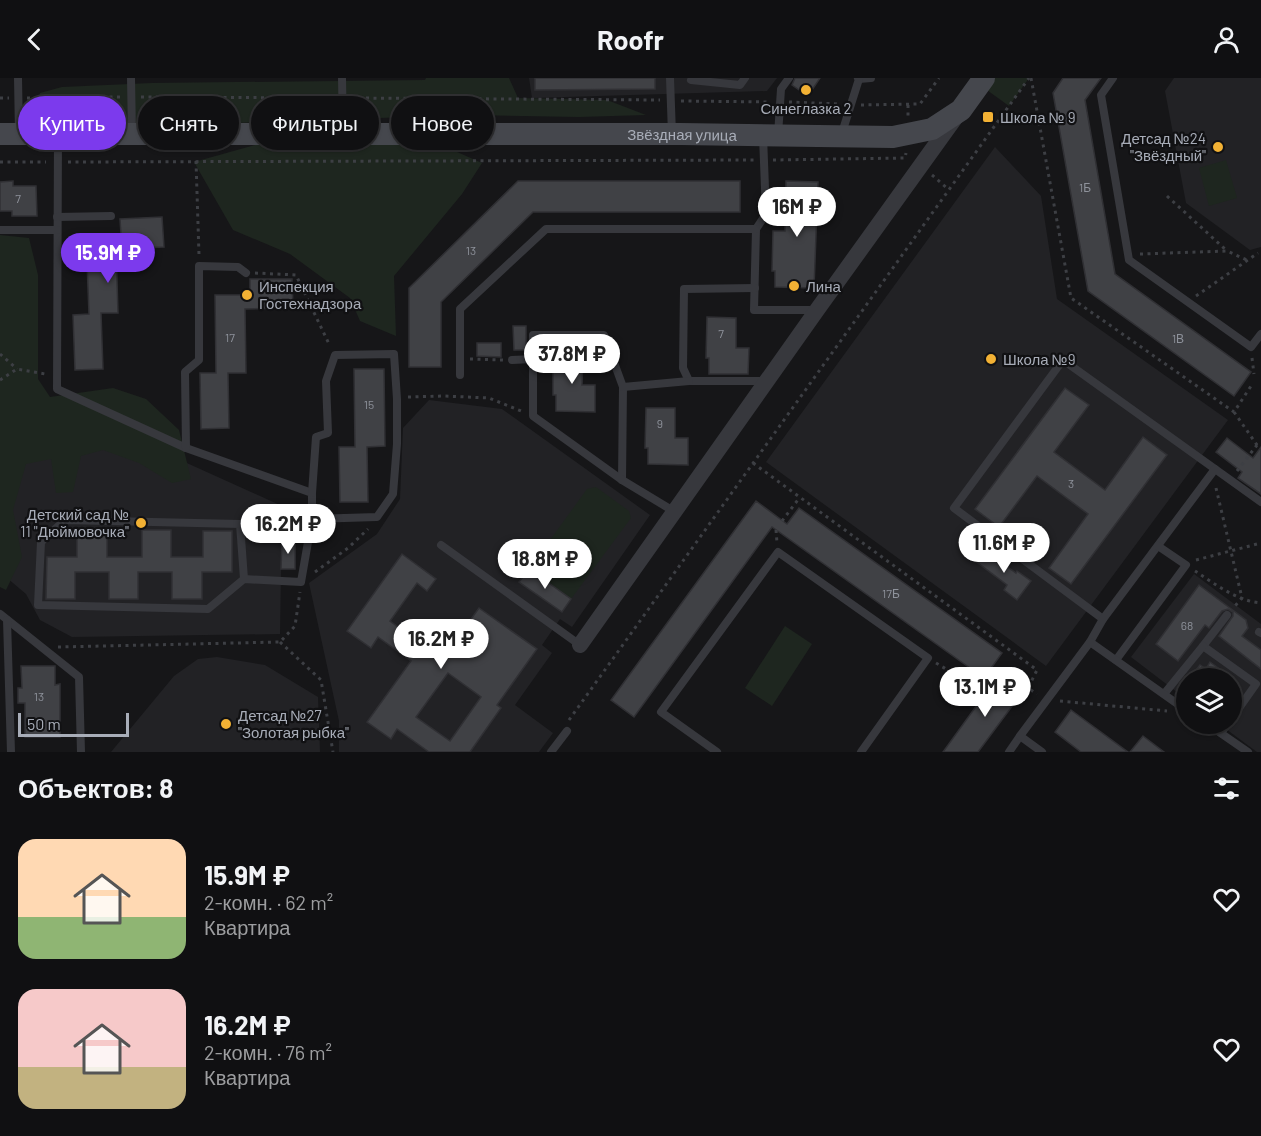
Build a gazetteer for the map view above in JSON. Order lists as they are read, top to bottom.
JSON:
{
  "streets": {
    "street": ["Звёздная улица"]
  },
  "places": {
    "other": [
      "Синеглазка 2",
      "Детсад №24 \"Звёздный\"",
      "Лина",
      "Инспекция Гостехнадзора",
      "Школа №9",
      "Детский сад № 11 \"Дюймовочка\"",
      "Детсад №27 \"Золотая рыбка\""
    ],
    "transit": ["Школа № 9"]
  },
  "house_numbers": [
    "1Б",
    "7",
    "13",
    "7",
    "17",
    "1В",
    "15",
    "9",
    "3",
    "17Б",
    "68",
    "13"
  ],
  "scale_bar": "50 m",
  "page": {
    "header": "Roofr",
    "chip": [
      "Купить",
      "Снять",
      "Фильтры",
      "Новое"
    ],
    "price": [
      "16M ₽",
      "15.9M ₽",
      "37.8M ₽",
      "16.2M ₽",
      "11.6M ₽",
      "18.8M ₽",
      "16.2M ₽",
      "13.1M ₽"
    ],
    "scale": "50 m",
    "heading": "Объектов: 8",
    "list": [
      {
        "name": "15.9M ₽",
        "note": "2-комн. · 62 m² · Квартира"
      },
      {
        "name": "16.2M ₽",
        "note": "2-комн. · 76 m² · Квартира"
      }
    ]
  }
}
